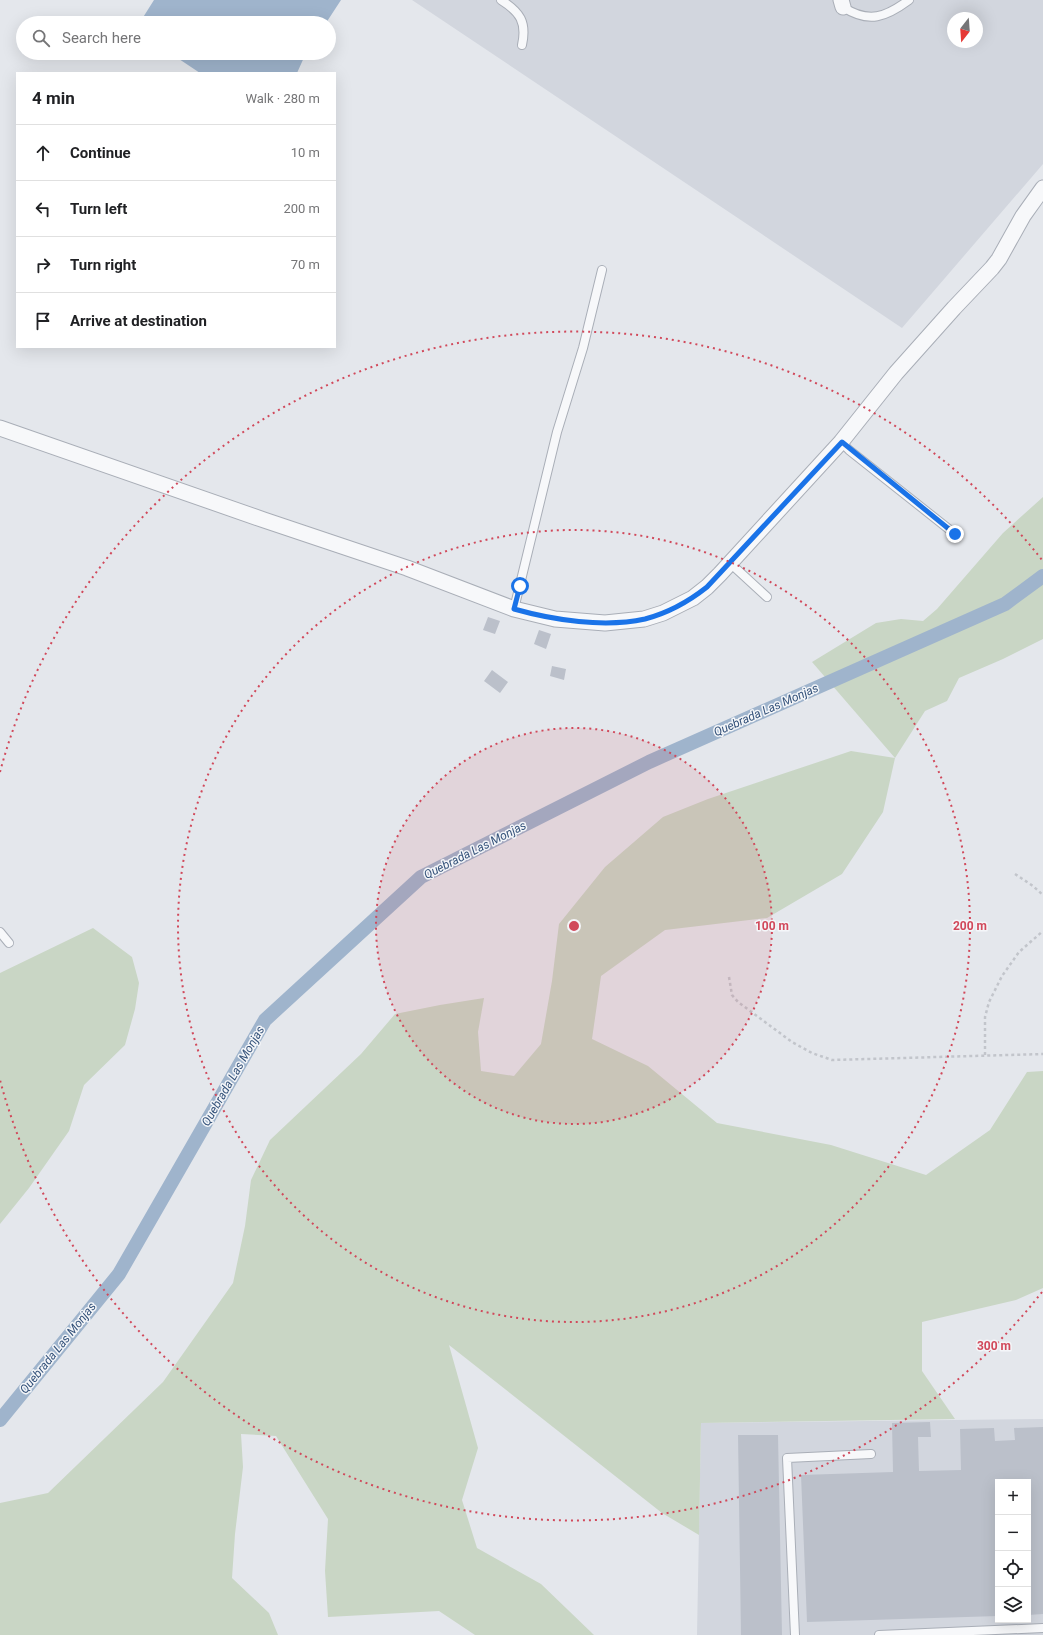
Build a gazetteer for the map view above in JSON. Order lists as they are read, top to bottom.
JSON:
{
  "water": ["Quebrada Las Monjas"],
  "north": "bottom",
  "page": {
    "search": "Search here",
    "heading": ["4 min", "Walk · 280 m"],
    "list": [
      ["Continue", "10 m"],
      ["Turn left", "200 m"],
      ["Turn right", "70 m"],
      "Arrive at destination"
    ],
    "map_buttons": ["+", "−"]
  },
  "rings": ["100 m", "200 m", "300 m"]
}
